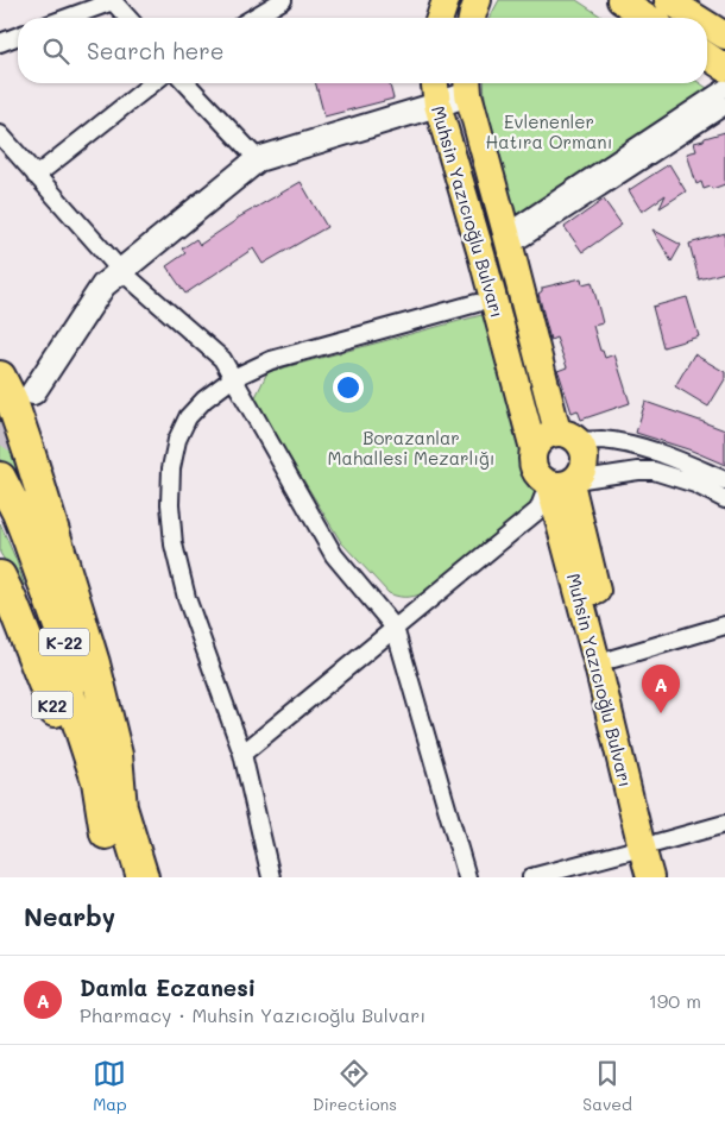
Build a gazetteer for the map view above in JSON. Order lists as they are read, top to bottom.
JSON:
{
  "streets": {
    "highway": ["K-22", "K22"],
    "main road": ["Muhsin Yazıcıoğlu Bulvarı"]
  },
  "crossings": [
    ["K-22", "K22"]
  ],
  "parks": ["Evlenenler Hatıra Ormanı", "Borazanlar Mahallesi Mezarlığı"],
  "page": {
    "search": "Search here",
    "pins": "A",
    "heading": "Nearby",
    "list": [
      {
        "mark": "A",
        "name": "Damla Eczanesi",
        "note": "Pharmacy · Muhsin Yazıcıoğlu Bulvarı",
        "value": "190 m"
      }
    ],
    "nav": ["Map", "Directions", "Saved"]
  }
}
